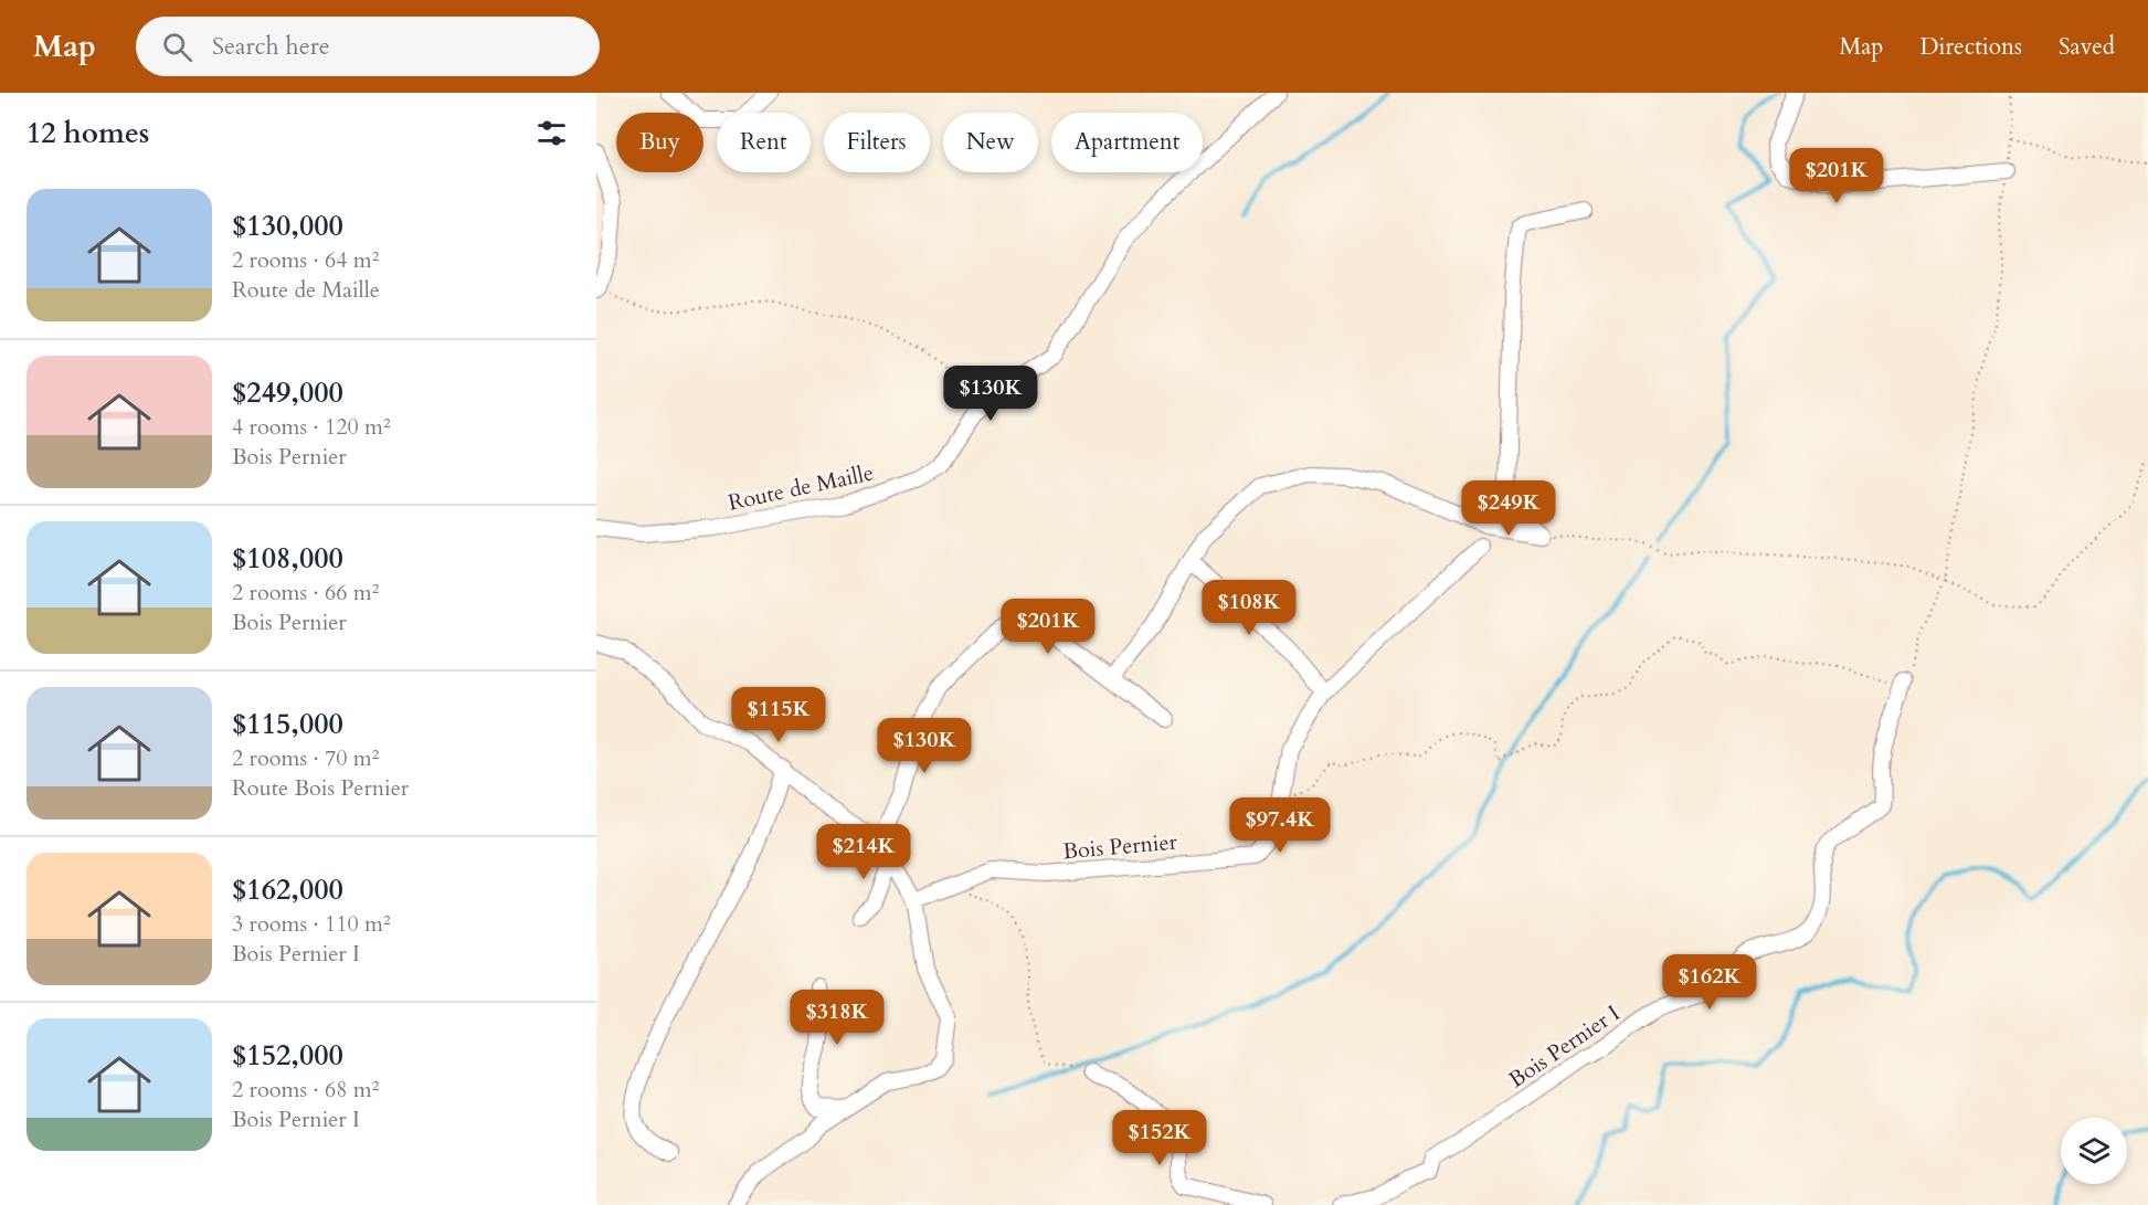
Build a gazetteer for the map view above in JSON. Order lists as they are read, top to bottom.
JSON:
{
  "streets": {
    "street": ["Route de Maille", "Bois Pernier", "Bois Pernier I"]
  },
  "page": {
    "header": "Map",
    "search": "Search here",
    "nav": ["Map", "Directions", "Saved"],
    "heading": "12 homes",
    "chip": [
      "Buy",
      "Rent",
      "Filters",
      "New",
      "Apartment"
    ],
    "price": [
      "$201K",
      "$130K",
      "$249K",
      "$108K",
      "$201K",
      "$115K",
      "$130K",
      "$97.4K",
      "$214K",
      "$162K",
      "$318K",
      "$152K"
    ],
    "list": [
      {
        "name": "$130,000",
        "note": "2 rooms · 64 m² · Route de Maille"
      },
      {
        "name": "$249,000",
        "note": "4 rooms · 120 m² · Bois Pernier"
      },
      {
        "name": "$108,000",
        "note": "2 rooms · 66 m² · Bois Pernier"
      },
      {
        "name": "$115,000",
        "note": "2 rooms · 70 m² · Route Bois Pernier"
      },
      {
        "name": "$162,000",
        "note": "3 rooms · 110 m² · Bois Pernier I"
      },
      {
        "name": "$152,000",
        "note": "2 rooms · 68 m² · Bois Pernier I"
      }
    ]
  }
}
